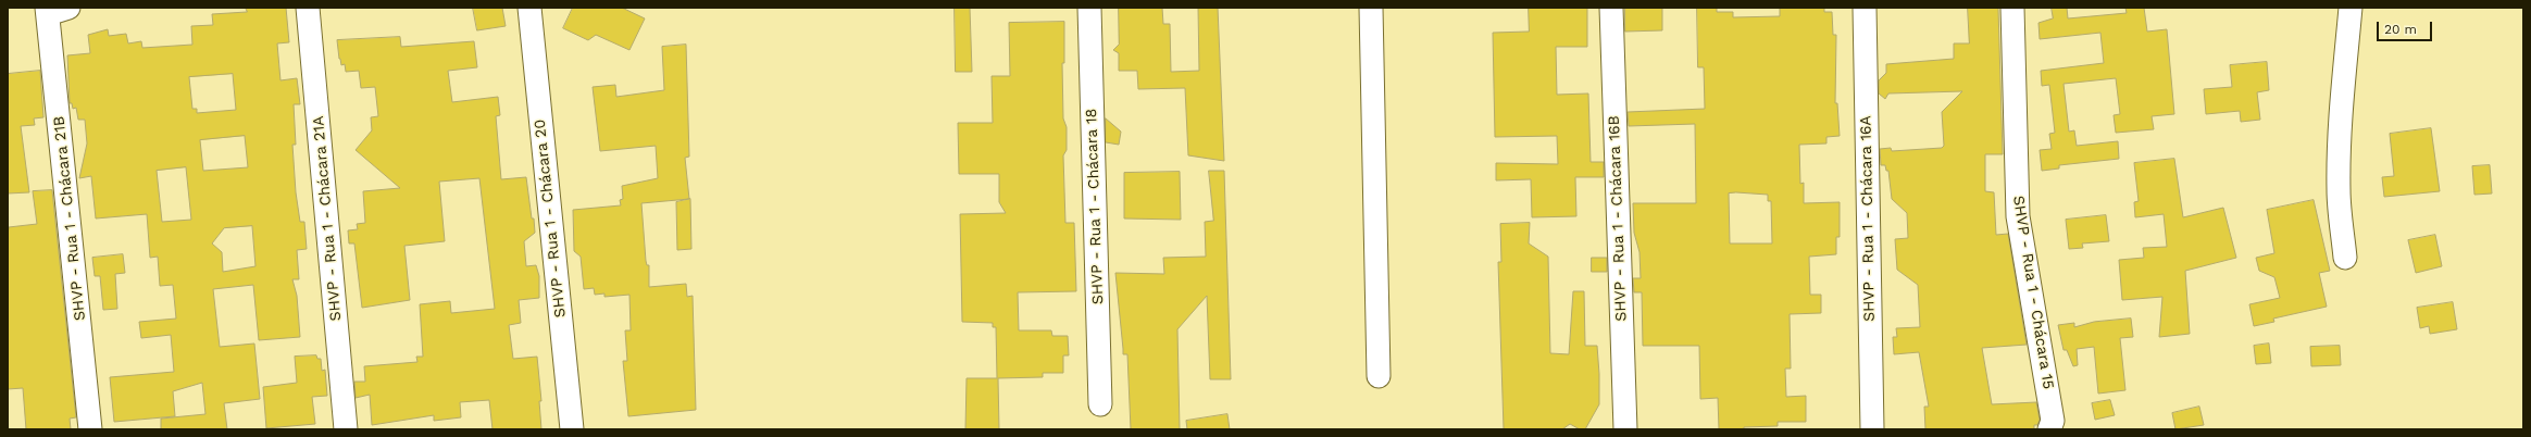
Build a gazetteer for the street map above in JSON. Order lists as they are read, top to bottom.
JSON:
{
  "streets": {
    "street": [
      "SHVP - Rua 1 - Chácara 18",
      "SHVP - Rua 1 - Chácara 21B",
      "SHVP - Rua 1 - Chácara 21A",
      "SHVP - Rua 1 - Chácara 20",
      "SHVP - Rua 1 - Chácara 16B",
      "SHVP - Rua 1 - Chácara 16A",
      "SHVP - Rua 1 - Chácara 15"
    ]
  },
  "scale_bar": "20 m"
}
